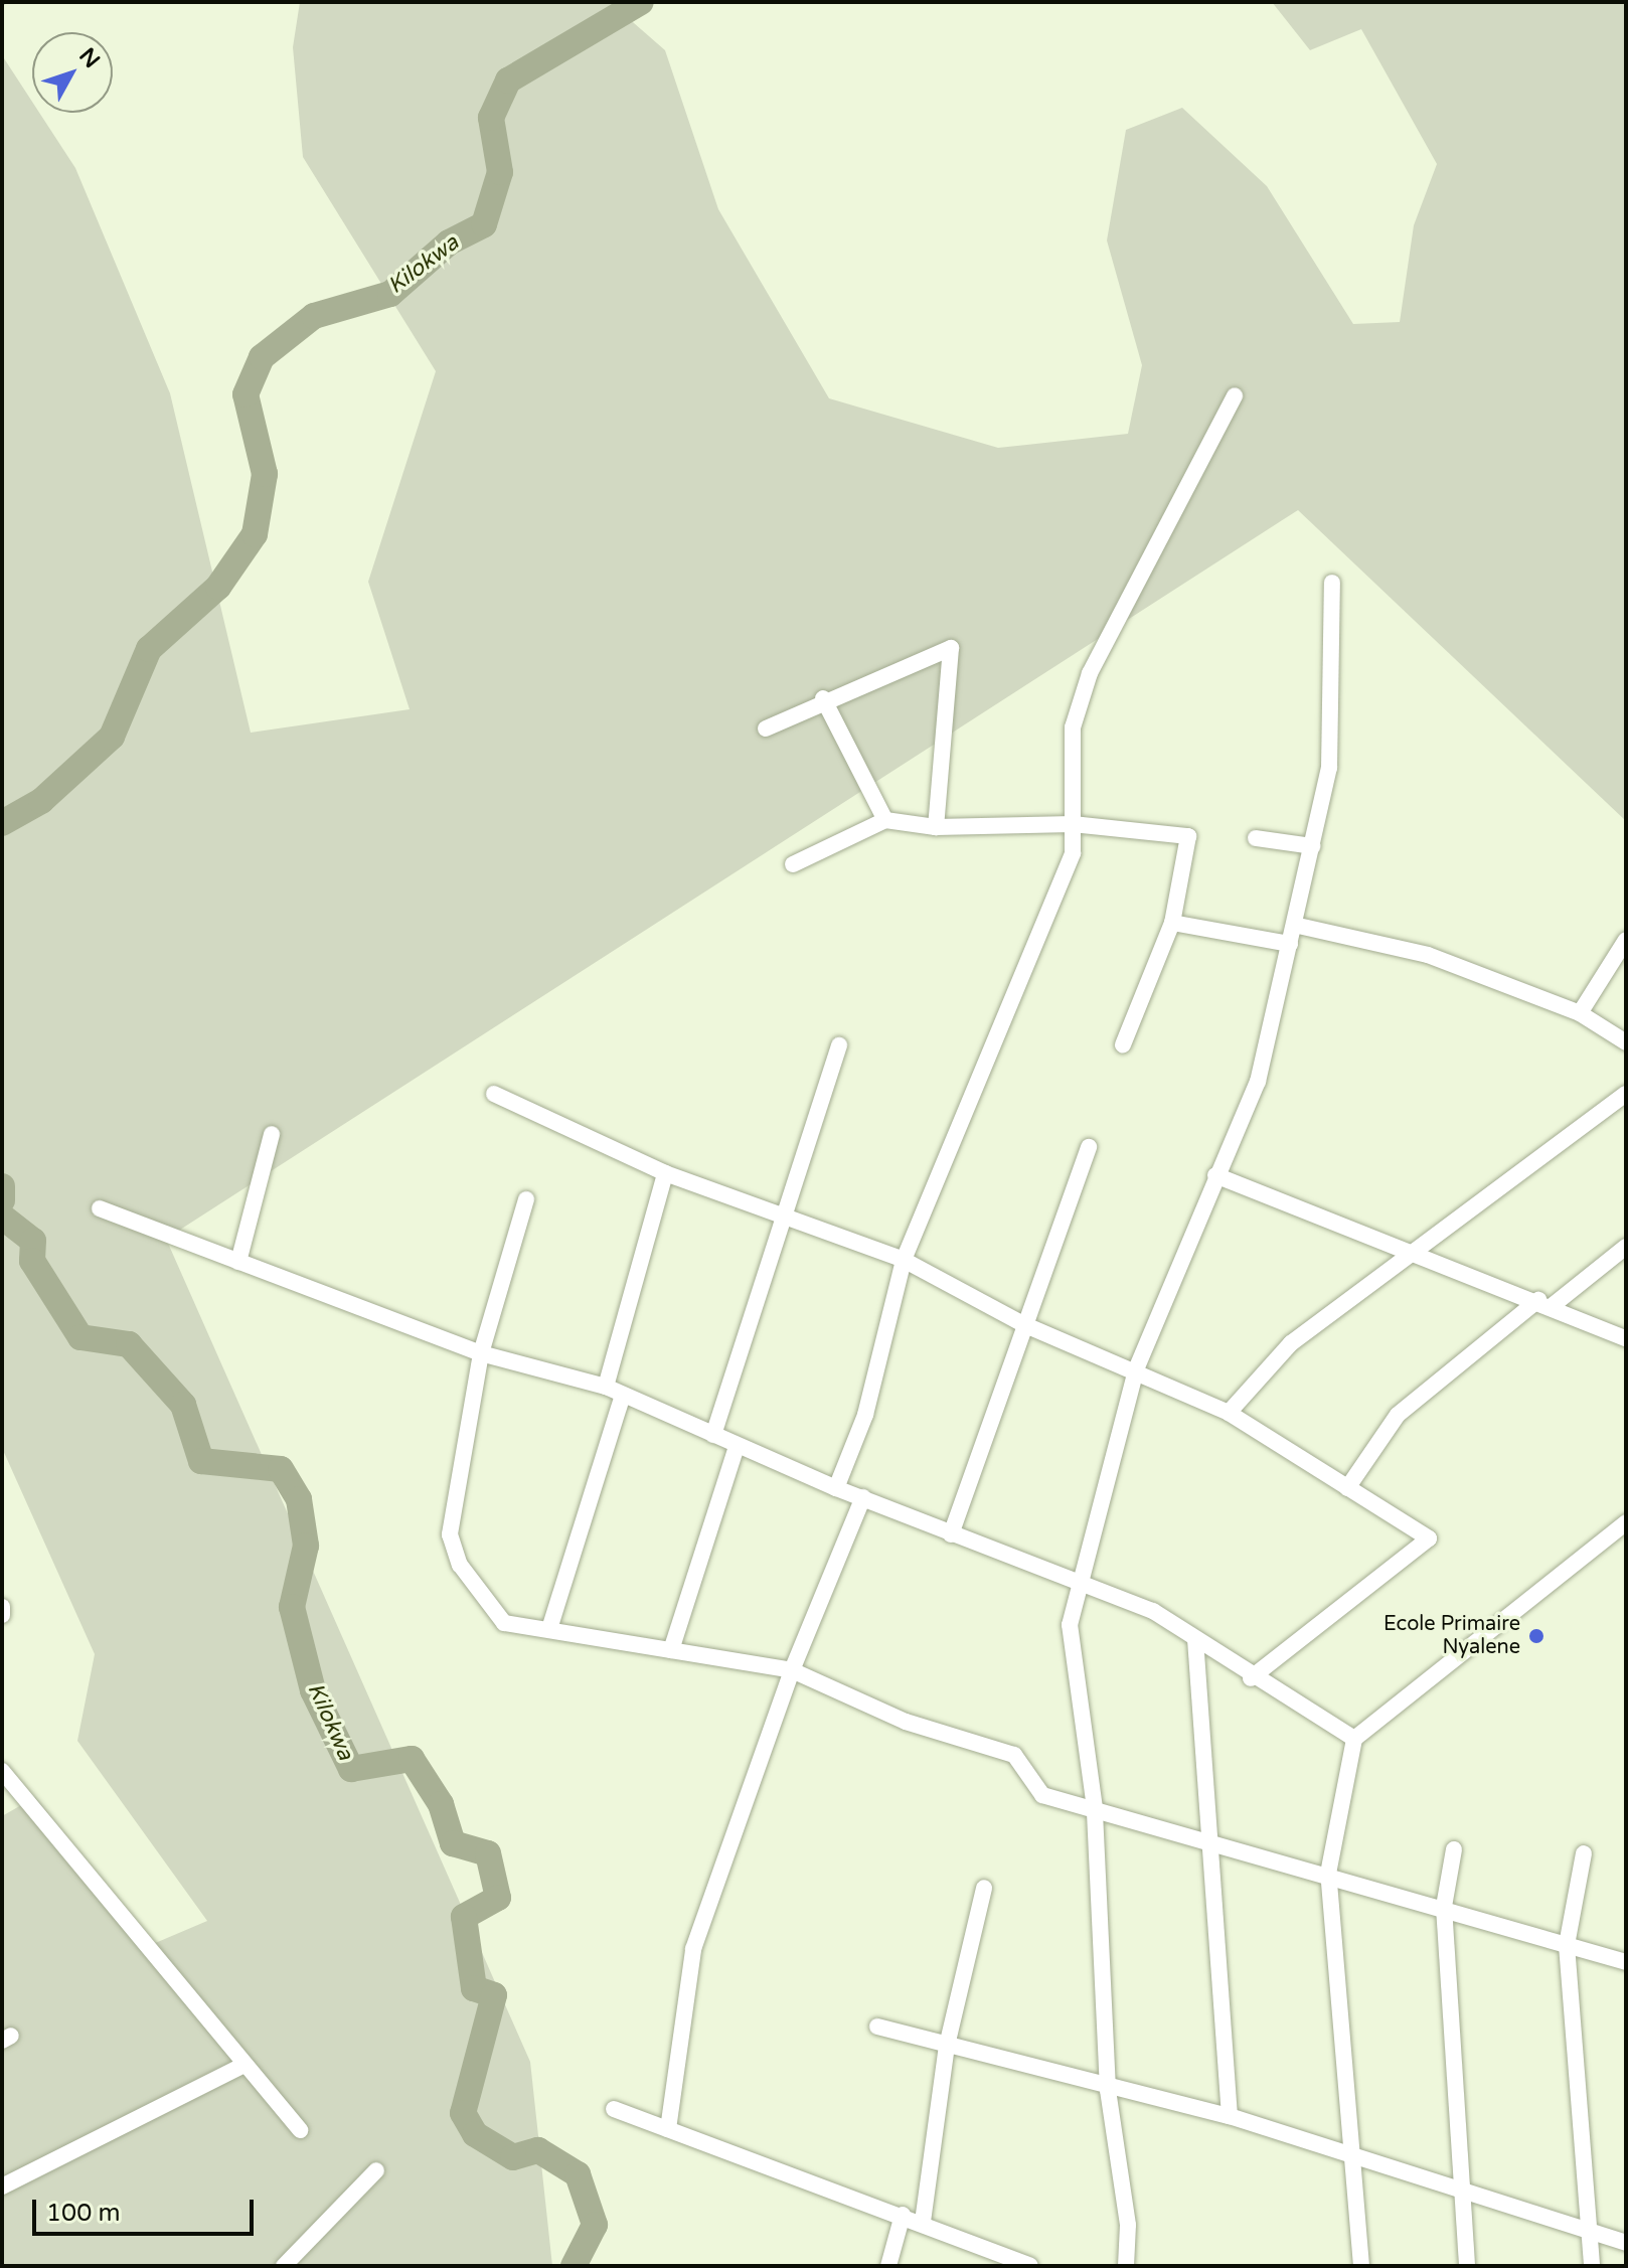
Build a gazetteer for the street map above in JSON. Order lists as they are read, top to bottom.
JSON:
{
  "water": ["Kilokwa"],
  "places": ["Ecole Primaire Nyalene"],
  "scale_bar": "100 m",
  "north": "top right"
}
